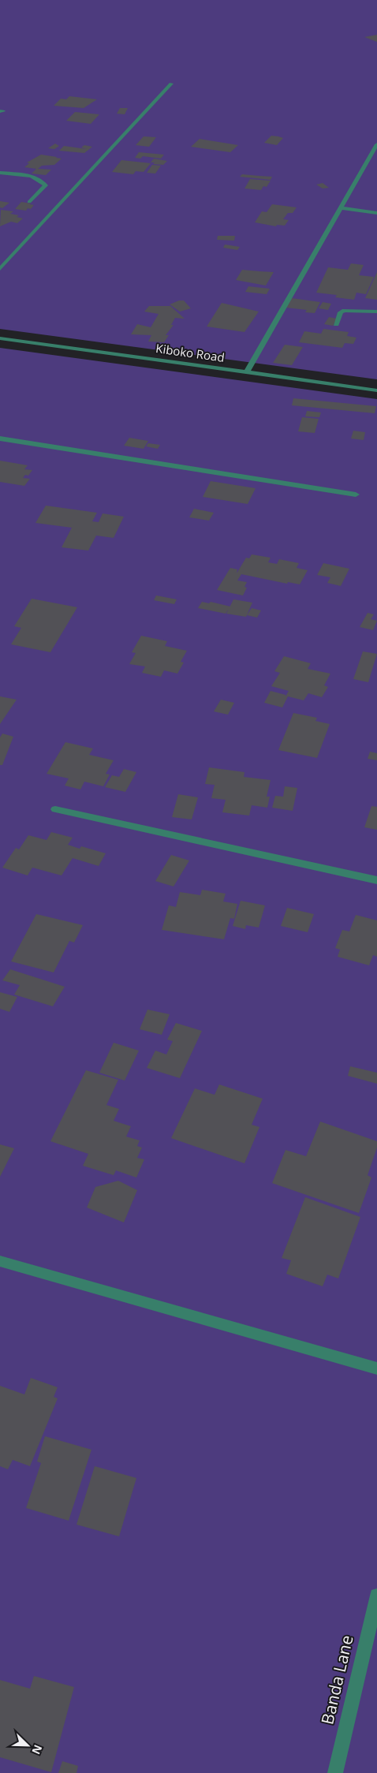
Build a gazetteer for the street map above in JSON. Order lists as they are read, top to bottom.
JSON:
{
  "streets": {
    "street": ["Kiboko Road", "Banda Lane"]
  },
  "north": "bottom right"
}
